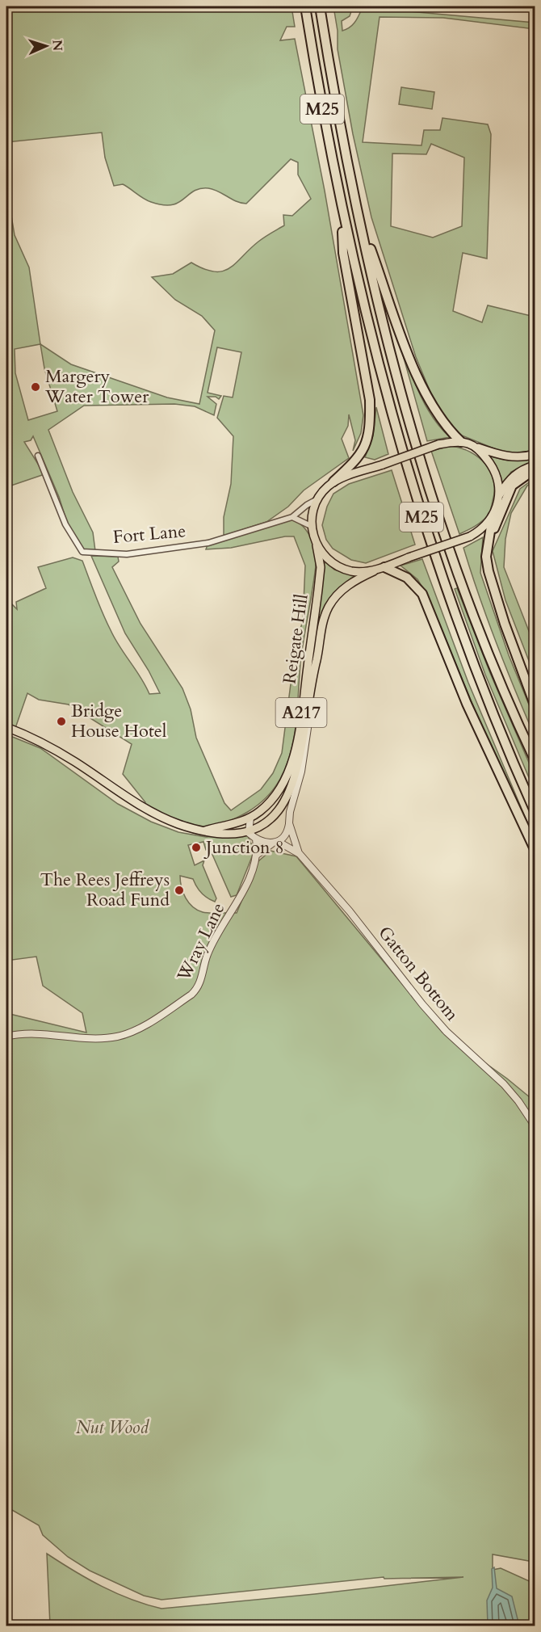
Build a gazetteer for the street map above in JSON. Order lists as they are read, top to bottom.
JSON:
{
  "streets": {
    "highway": ["M25"],
    "main road": ["Reigate Hill", "A217"],
    "street": ["Fort Lane", "Wray Lane", "Gatton Bottom"]
  },
  "crossings": [
    ["Wray Lane", "Gatton Bottom"]
  ],
  "parks": ["Nut Wood"],
  "places": [
    "Margery Water Tower",
    "Bridge House Hotel",
    "Junction 8",
    "The Rees Jeffreys Road Fund"
  ],
  "north": "right"
}
